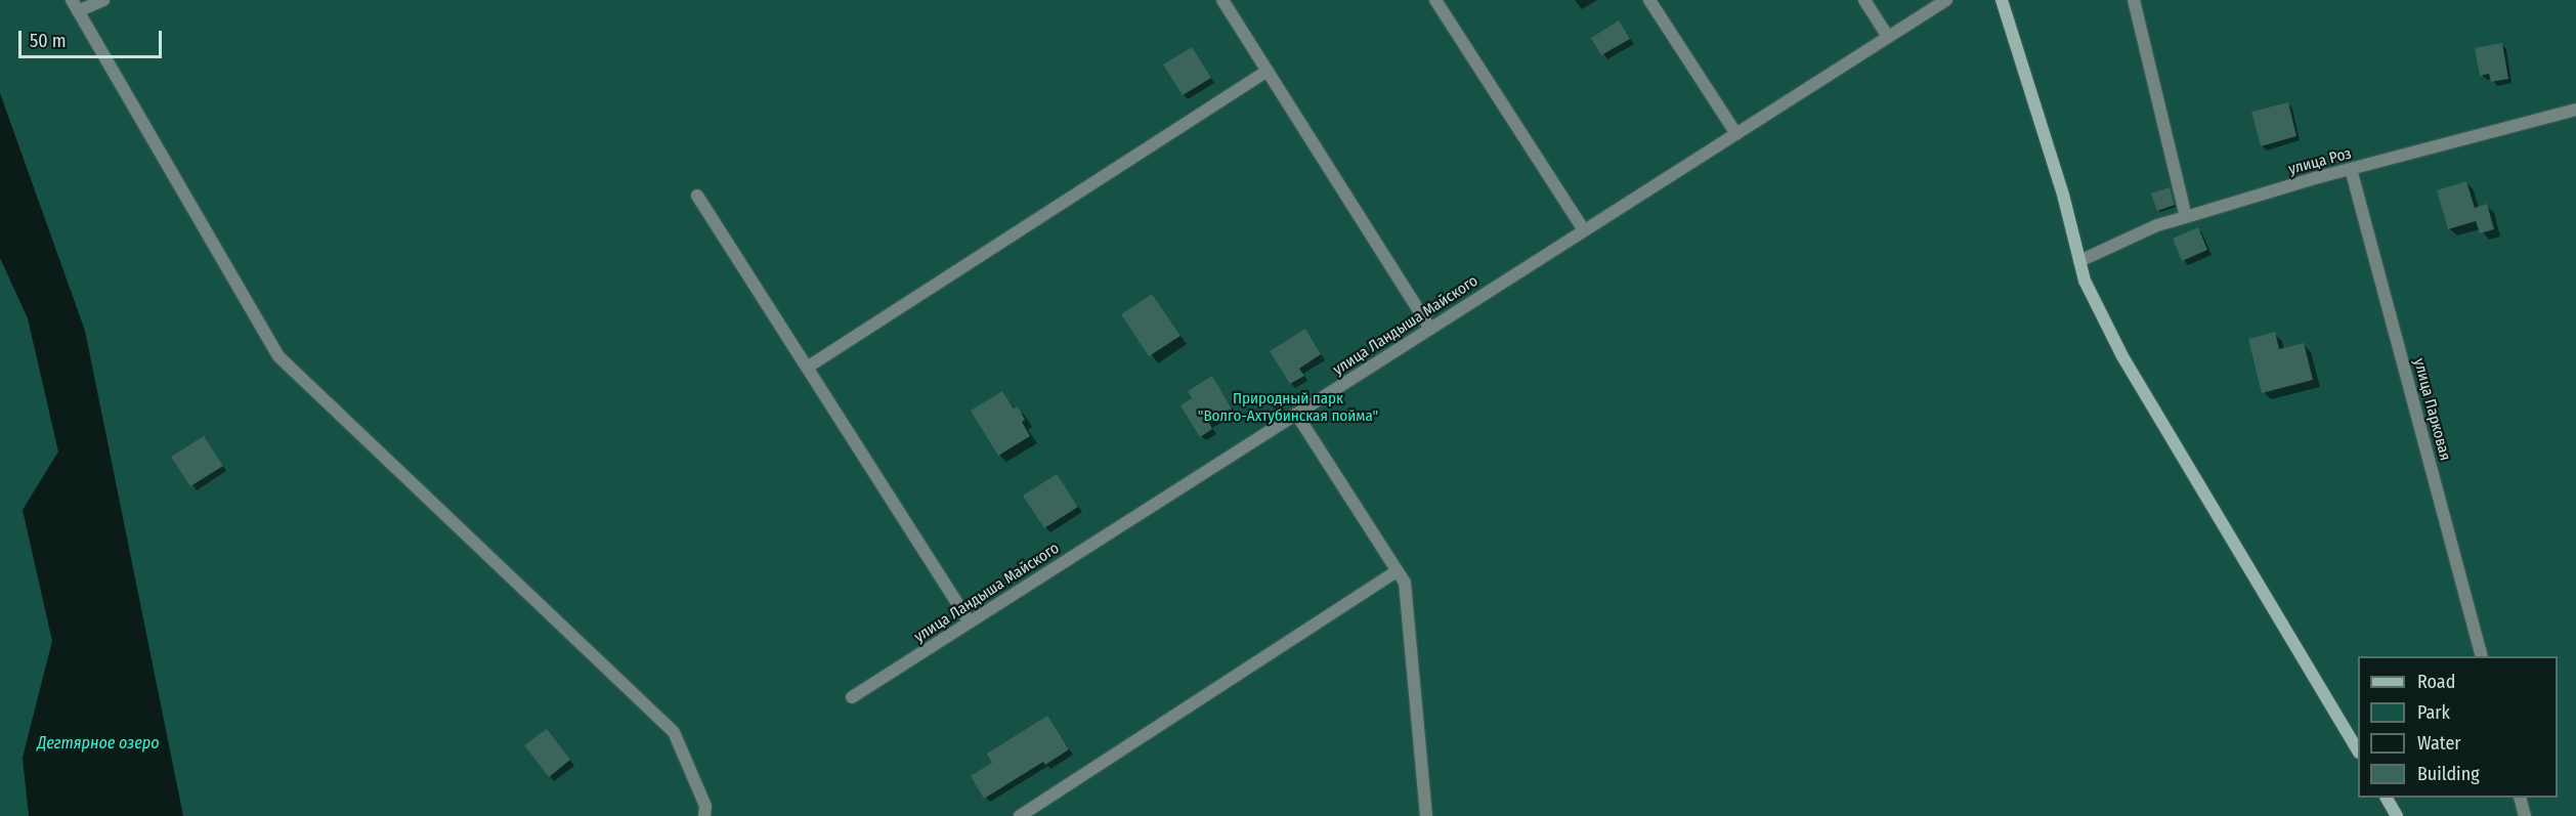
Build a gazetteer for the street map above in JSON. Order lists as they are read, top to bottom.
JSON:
{
  "streets": {
    "street": ["улица Роз", "улица Ландыша Майского", "улица Парковая"]
  },
  "crossings": [
    ["улица Роз", "улица Парковая"]
  ],
  "water": ["Дегтярное озеро"],
  "parks": ["Природный парк \"Волго-Ахтубинская пойма\""],
  "legend": [
    "Road",
    "Park",
    "Water",
    "Building"
  ],
  "scale_bar": "50 m"
}
